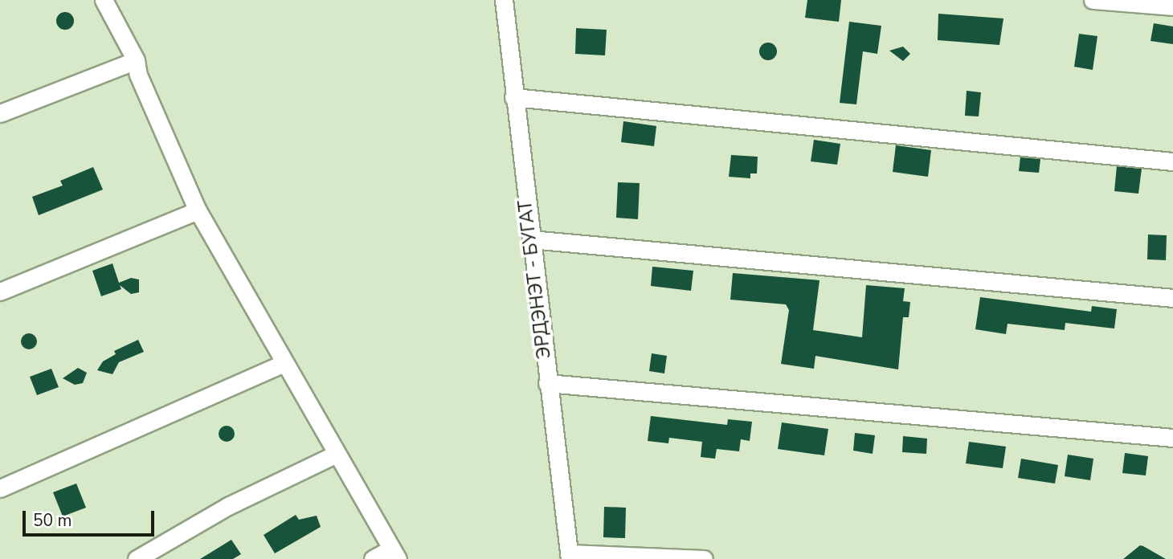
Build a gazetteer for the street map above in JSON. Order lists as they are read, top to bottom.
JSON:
{
  "streets": {
    "street": ["ЭРДЭНЭТ - БУГАТ"]
  },
  "scale_bar": "50 m"
}
